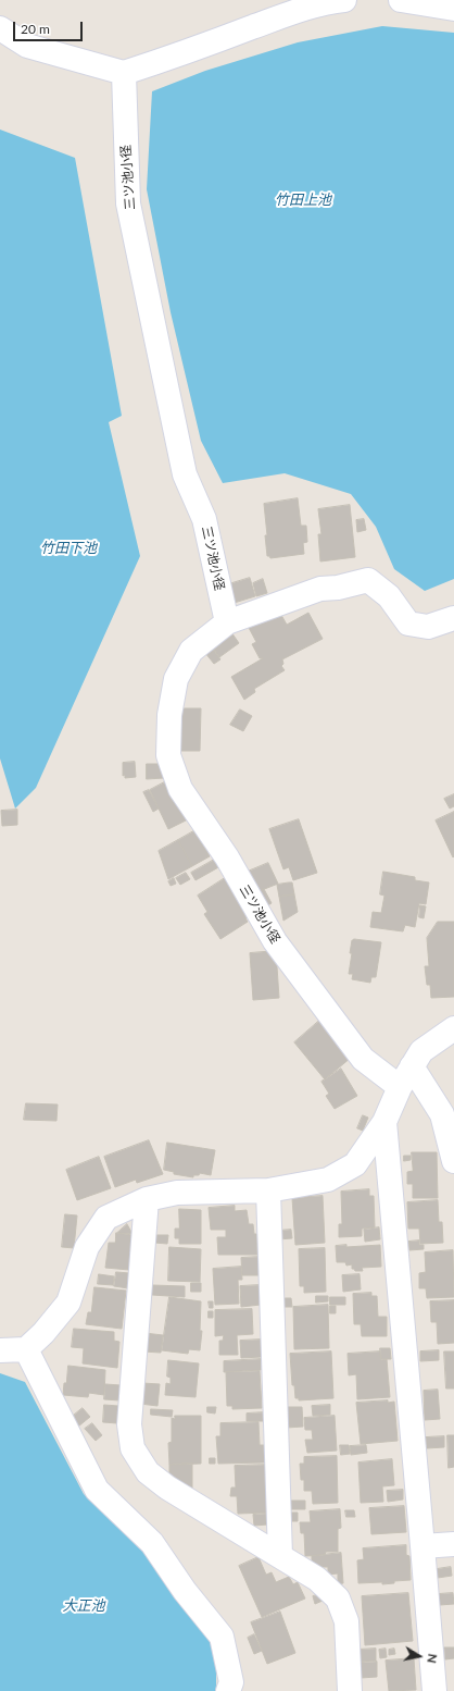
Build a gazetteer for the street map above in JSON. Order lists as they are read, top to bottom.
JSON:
{
  "streets": {
    "street": ["三ツ池小径"]
  },
  "water": ["竹田上池", "竹田下池", "大正池"],
  "scale_bar": "20 m",
  "north": "right"
}
